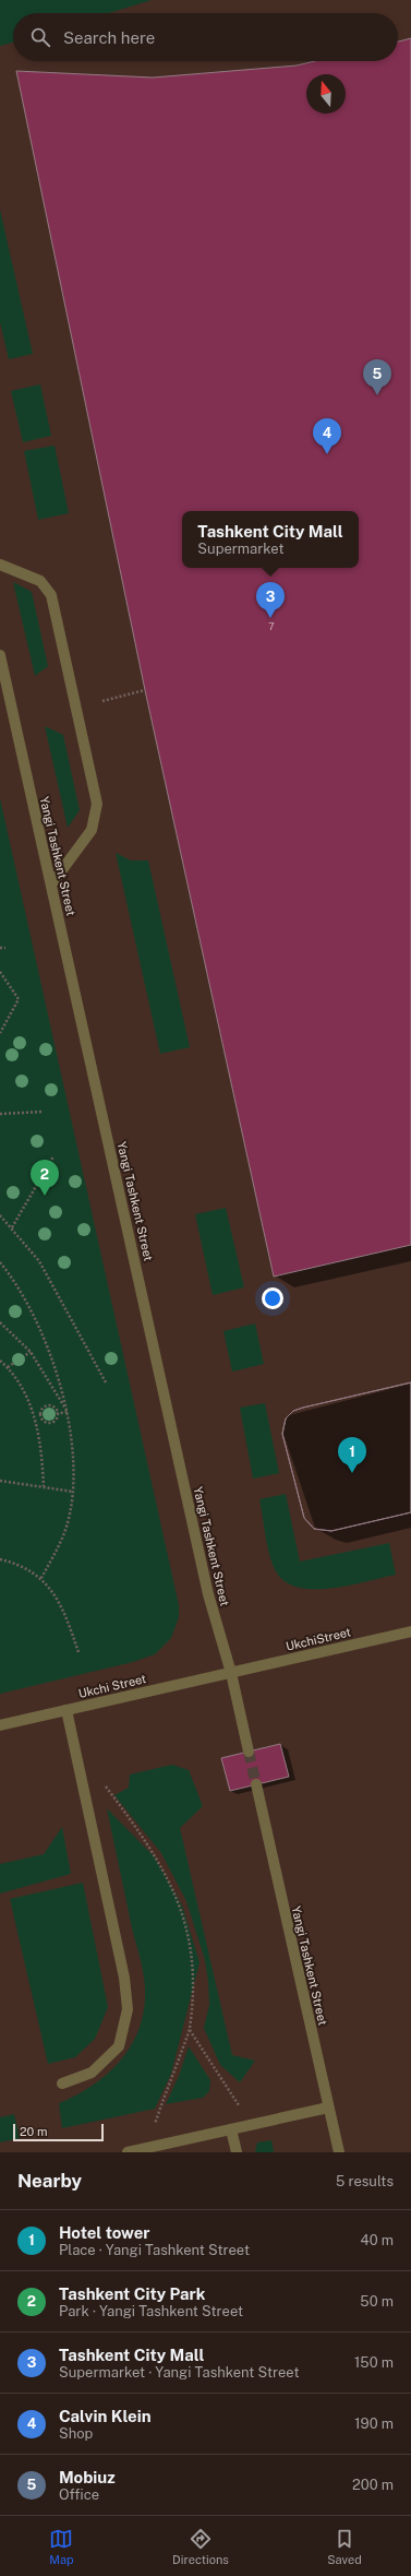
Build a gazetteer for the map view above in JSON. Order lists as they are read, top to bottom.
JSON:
{
  "streets": {
    "street": ["Yangi Tashkent Street", "UkchiStreet", "Ukchi Street"]
  },
  "crossings": [
    ["Yangi Tashkent Street", "UkchiStreet"],
    ["Yangi Tashkent Street", "Ukchi Street"],
    ["UkchiStreet", "Ukchi Street"]
  ],
  "house_numbers": ["7"],
  "scale_bar": "20 m",
  "north": "top",
  "page": {
    "search": "Search here",
    "pins": [
      "5",
      "4",
      "3",
      "2",
      "1"
    ],
    "popup": ["Tashkent City Mall", "Supermarket"],
    "scale": "20 m",
    "heading": ["Nearby", "5 results"],
    "list": [
      {
        "mark": "1",
        "name": "Hotel tower",
        "note": "Place · Yangi Tashkent Street",
        "value": "40 m"
      },
      {
        "mark": "2",
        "name": "Tashkent City Park",
        "note": "Park · Yangi Tashkent Street",
        "value": "50 m"
      },
      {
        "mark": "3",
        "name": "Tashkent City Mall",
        "note": "Supermarket · Yangi Tashkent Street",
        "value": "150 m"
      },
      {
        "mark": "4",
        "name": "Calvin Klein",
        "note": "Shop",
        "value": "190 m"
      },
      {
        "mark": "5",
        "name": "Mobiuz",
        "note": "Office",
        "value": "200 m"
      }
    ],
    "nav": ["Map", "Directions", "Saved"]
  }
}
